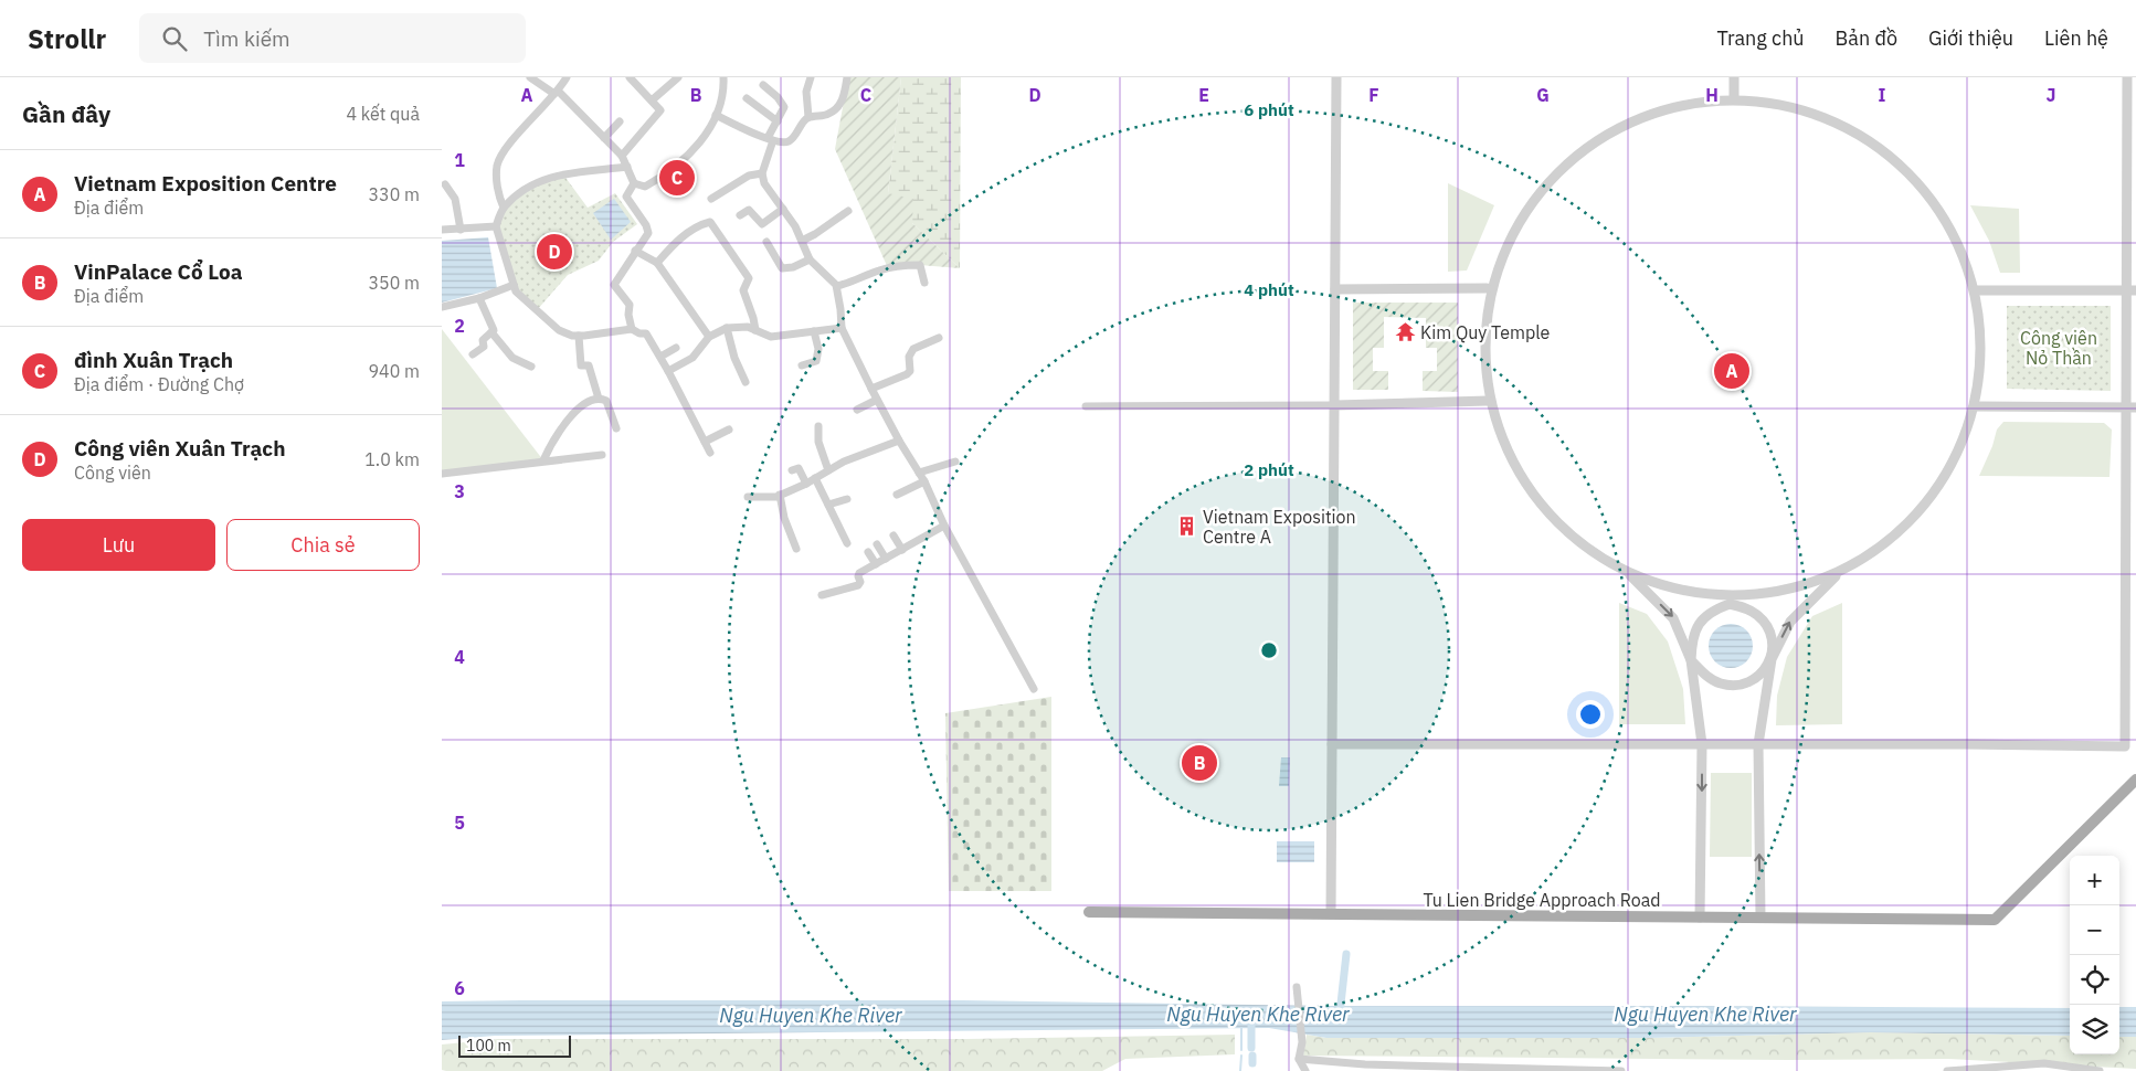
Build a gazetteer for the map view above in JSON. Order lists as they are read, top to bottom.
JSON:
{
  "streets": {
    "main road": ["Tu Lien Bridge Approach Road"]
  },
  "water": ["Ngu Huyen Khe River"],
  "parks": ["Công viên Nỏ Thần"],
  "places": {
    "temple": ["Kim Quy Temple"],
    "building": ["Vietnam Exposition Centre A"]
  },
  "scale_bar": "100 m",
  "page": {
    "header": "Strollr",
    "search": "Tìm kiếm",
    "nav": [
      "Trang chủ",
      "Bản đồ",
      "Giới thiệu",
      "Liên hệ"
    ],
    "heading": ["Gần đây", "4 kết quả"],
    "list": [
      {
        "mark": "A",
        "name": "Vietnam Exposition Centre",
        "note": "Địa điểm",
        "value": "330 m"
      },
      {
        "mark": "B",
        "name": "VinPalace Cổ Loa",
        "note": "Địa điểm",
        "value": "350 m"
      },
      {
        "mark": "C",
        "name": "đình Xuân Trạch",
        "note": "Địa điểm · Đường Chợ",
        "value": "940 m"
      },
      {
        "mark": "D",
        "name": "Công viên Xuân Trạch",
        "note": "Công viên",
        "value": "1.0 km"
      }
    ],
    "pins": [
      "C",
      "D",
      "A",
      "B"
    ],
    "buttons": ["Lưu", "Chia sẻ"],
    "map_buttons": ["+", "−"],
    "scale": "100 m"
  },
  "grid": {
    "columns": [
      "A",
      "B",
      "C",
      "D",
      "E",
      "F",
      "G",
      "H",
      "I",
      "J"
    ],
    "rows": [
      "1",
      "2",
      "3",
      "4",
      "5",
      "6"
    ]
  },
  "rings": ["6 phút", "4 phút", "2 phút"]
}
